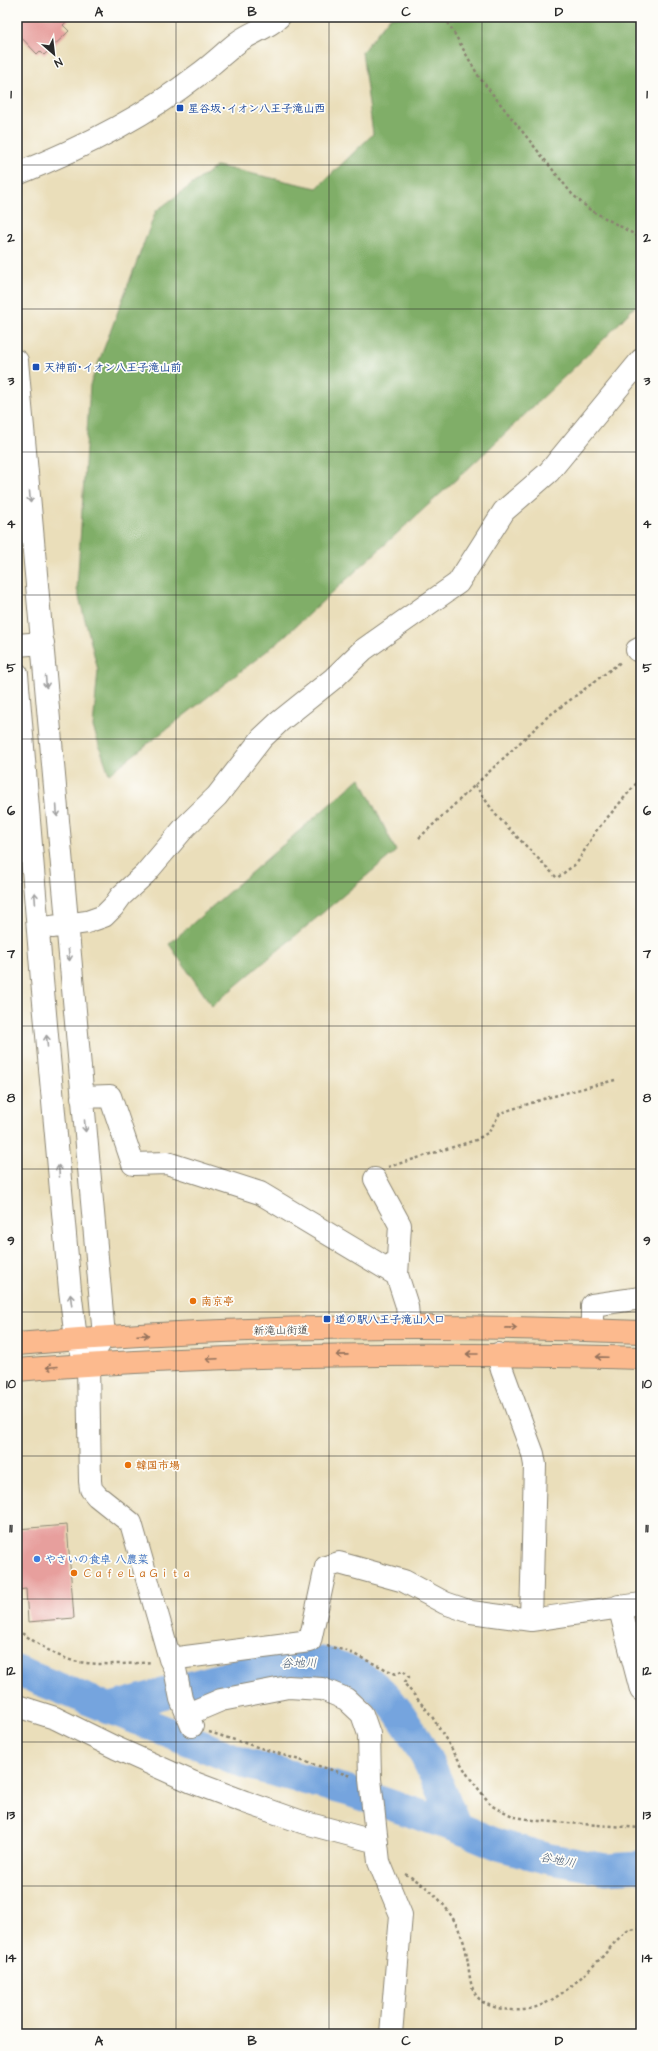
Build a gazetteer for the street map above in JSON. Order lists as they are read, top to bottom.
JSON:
{
  "streets": {
    "main road": ["新滝山街道"]
  },
  "water": ["谷地川"],
  "places": {
    "transit": ["星谷坂･イオン八王子滝山西", "天神前･イオン八王子滝山前", "道の駅八王子滝山入口"],
    "other": [
      "南京亭",
      "韓国市場",
      "やさいの食卓 八農菜",
      "ＣａｆｅＬａＧｉｔａ"
    ]
  },
  "north": "bottom right",
  "grid": {
    "columns": [
      "A",
      "B",
      "C",
      "D"
    ],
    "rows": [
      "1",
      "2",
      "3",
      "4",
      "5",
      "6",
      "7",
      "8",
      "9",
      "10",
      "11",
      "12",
      "13",
      "14"
    ]
  }
}
